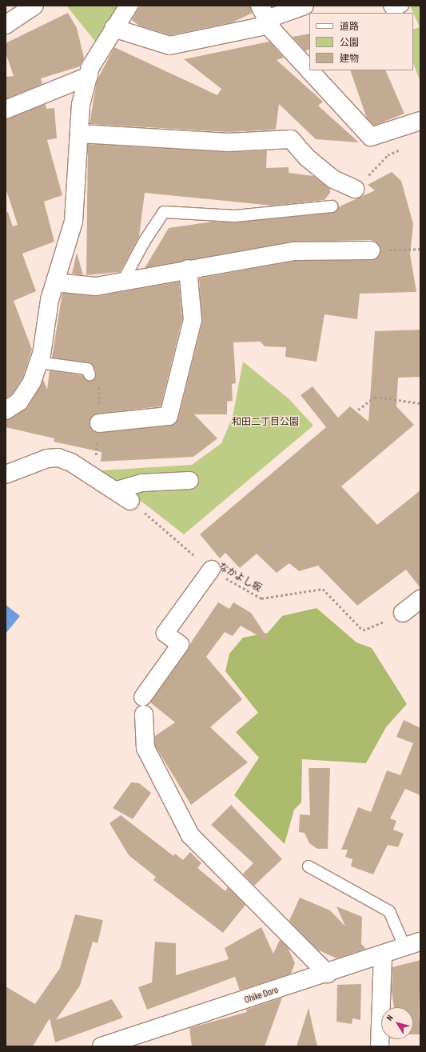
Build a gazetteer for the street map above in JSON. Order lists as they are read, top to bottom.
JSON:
{
  "streets": {
    "street": ["Ohike Doro"],
    "path": ["なかよし坂"]
  },
  "parks": ["和田二丁目公園"],
  "legend": ["道路", "公園", "建物"],
  "north": "top left"
}
